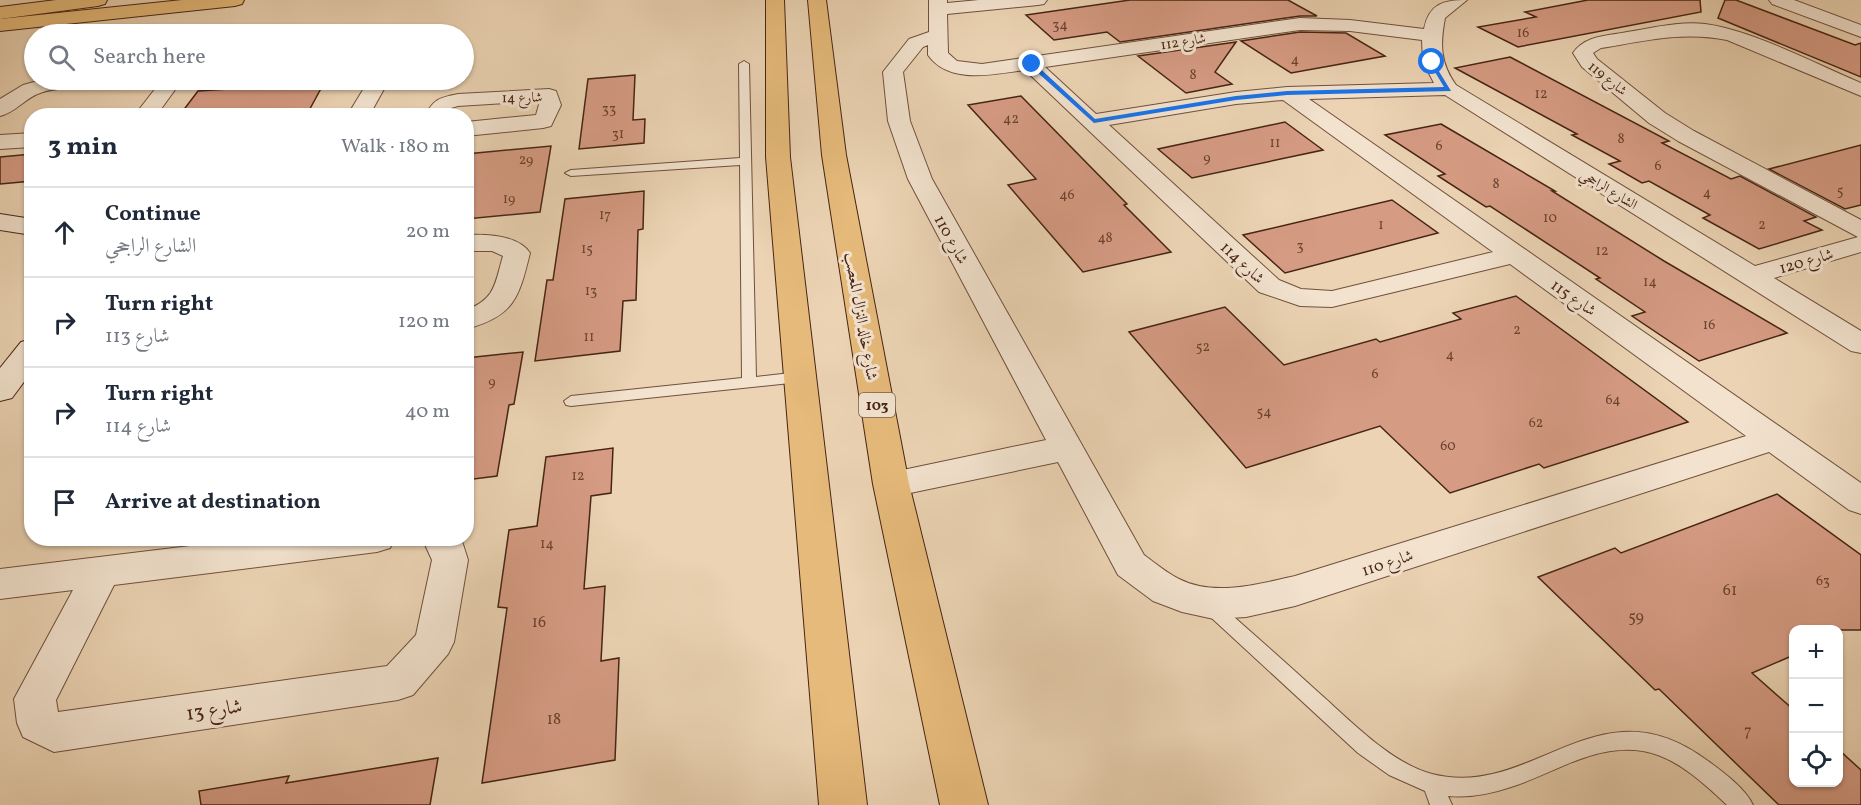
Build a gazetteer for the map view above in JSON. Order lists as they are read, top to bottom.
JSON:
{
  "streets": {
    "main road": ["شارع خالد النزال المعصب", "103"],
    "street": [
      "شارع 112",
      "شارع 119",
      "شارع 14",
      "الشارع الراجحي",
      "شارع 110",
      "شارع 120",
      "114 شارع",
      "شارع 115",
      "شارع 13"
    ]
  },
  "crossings": [
    ["شارع 112", "الشارع الراجحي"],
    ["شارع 112", "شارع 110"],
    ["شارع 112", "114 شارع"],
    ["الشارع الراجحي", "شارع 120"],
    ["شارع 110", "شارع 115"],
    ["114 شارع", "شارع 115"]
  ],
  "house_numbers": [
    "34",
    "16",
    "4",
    "8",
    "12",
    "33",
    "42",
    "31",
    "8",
    "11",
    "6",
    "9",
    "29",
    "6",
    "8",
    "5",
    "4",
    "46",
    "19",
    "17",
    "10",
    "1",
    "2",
    "48",
    "3",
    "15",
    "12",
    "14",
    "13",
    "16",
    "2",
    "11",
    "52",
    "4",
    "6",
    "9",
    "64",
    "54",
    "62",
    "60",
    "12",
    "14",
    "63",
    "61",
    "59",
    "16",
    "18",
    "7"
  ],
  "page": {
    "search": "Search here",
    "heading": ["3 min", "Walk · 180 m"],
    "list": [
      ["Continue", "الشارع الراجحي", "20 m"],
      ["Turn right", "شارع 113", "120 m"],
      ["Turn right", "114 شارع", "40 m"],
      "Arrive at destination"
    ],
    "map_buttons": ["+", "−"]
  }
}
